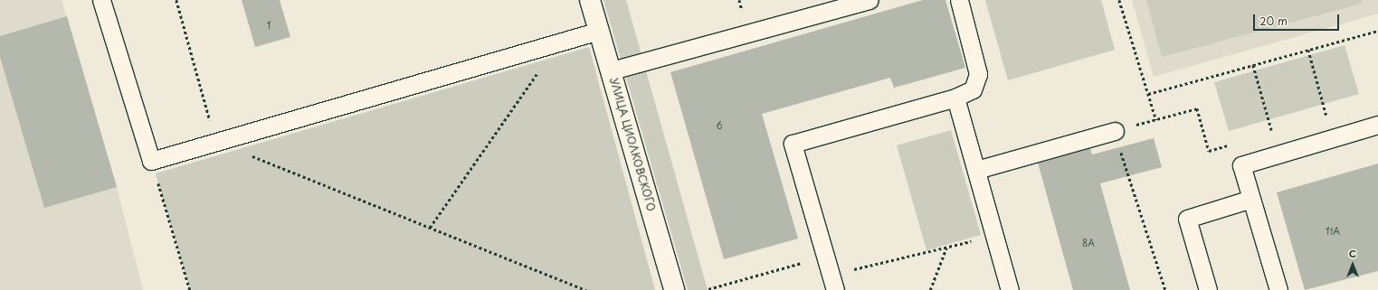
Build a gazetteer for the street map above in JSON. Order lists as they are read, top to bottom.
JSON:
{
  "streets": {
    "street": ["УЛИЦА ЦИОЛКОВСКОГО"]
  },
  "house_numbers": [
    "1",
    "6",
    "11А",
    "8А"
  ],
  "scale_bar": "20 m",
  "north": "top"
}
